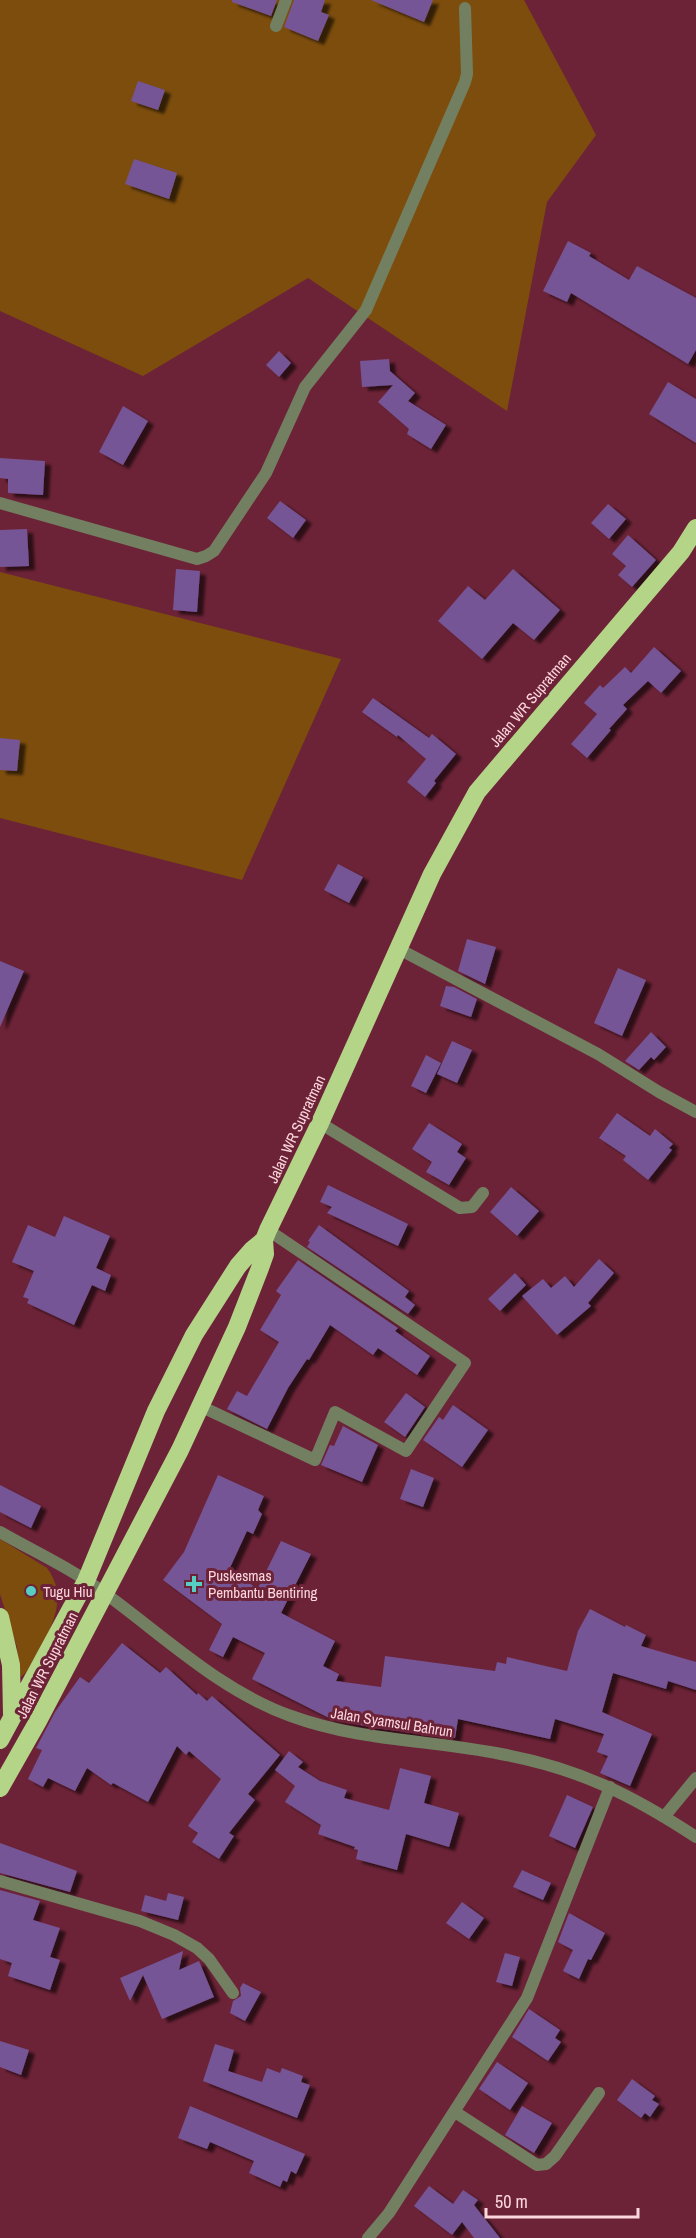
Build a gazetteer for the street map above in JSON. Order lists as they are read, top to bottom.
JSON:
{
  "streets": {
    "highway": ["Jalan WR Supratman"],
    "street": ["Jalan Syamsul Bahrun"]
  },
  "crossings": [
    ["Jalan WR Supratman", "Jalan Syamsul Bahrun"]
  ],
  "places": {
    "health": ["Puskesmas Pembantu Bentiring"],
    "other": ["Tugu Hiu"]
  },
  "scale_bar": "50 m"
}
